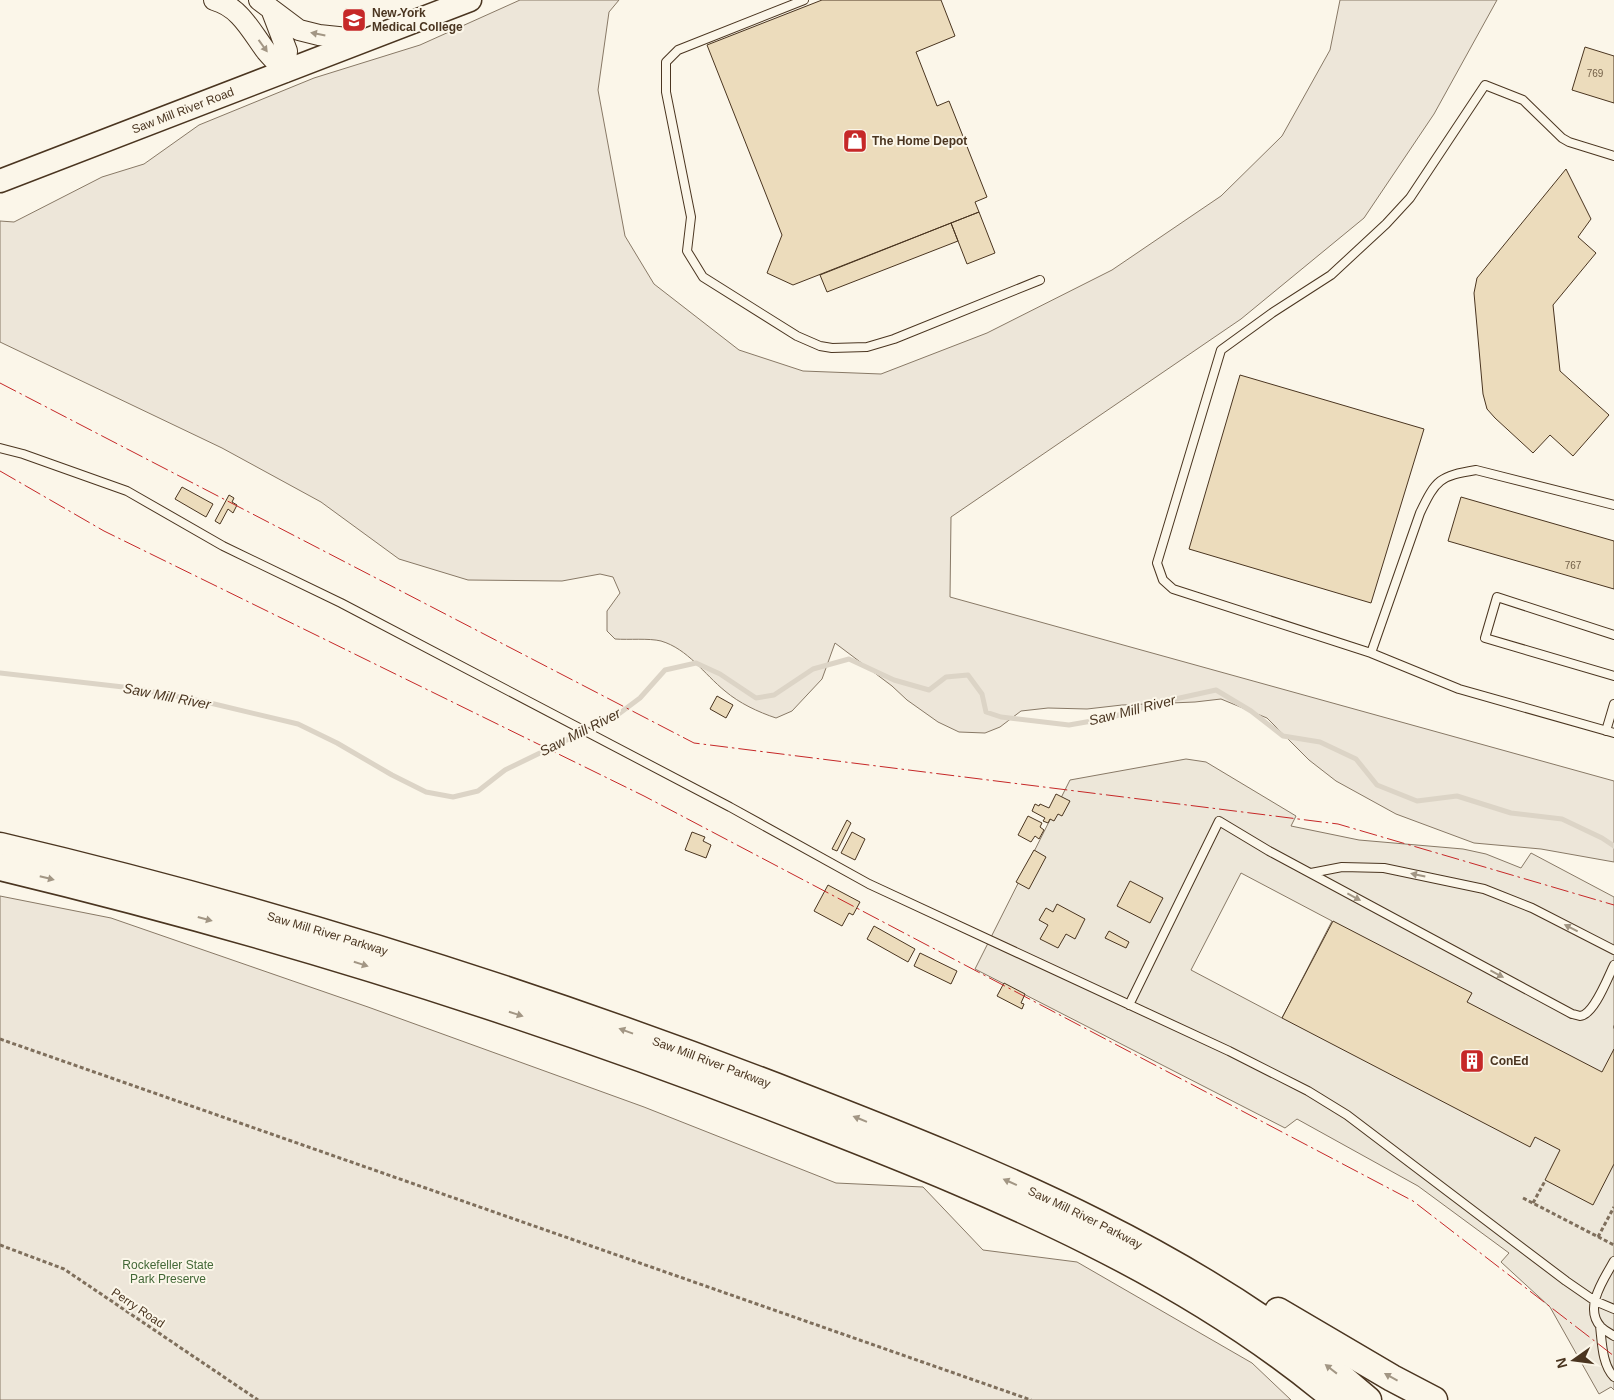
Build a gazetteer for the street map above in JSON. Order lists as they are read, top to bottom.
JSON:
{
  "streets": {
    "highway": ["Saw Mill River Parkway"],
    "main road": ["Saw Mill River Road"],
    "path": ["Perry Road"]
  },
  "water": ["Saw Mill River"],
  "parks": ["Rockefeller State Park Preserve"],
  "places": {
    "school or university": ["New York Medical College"],
    "shop": ["The Home Depot"],
    "building": ["ConEd"]
  },
  "house_numbers": ["769", "767"],
  "north": "left"
}
